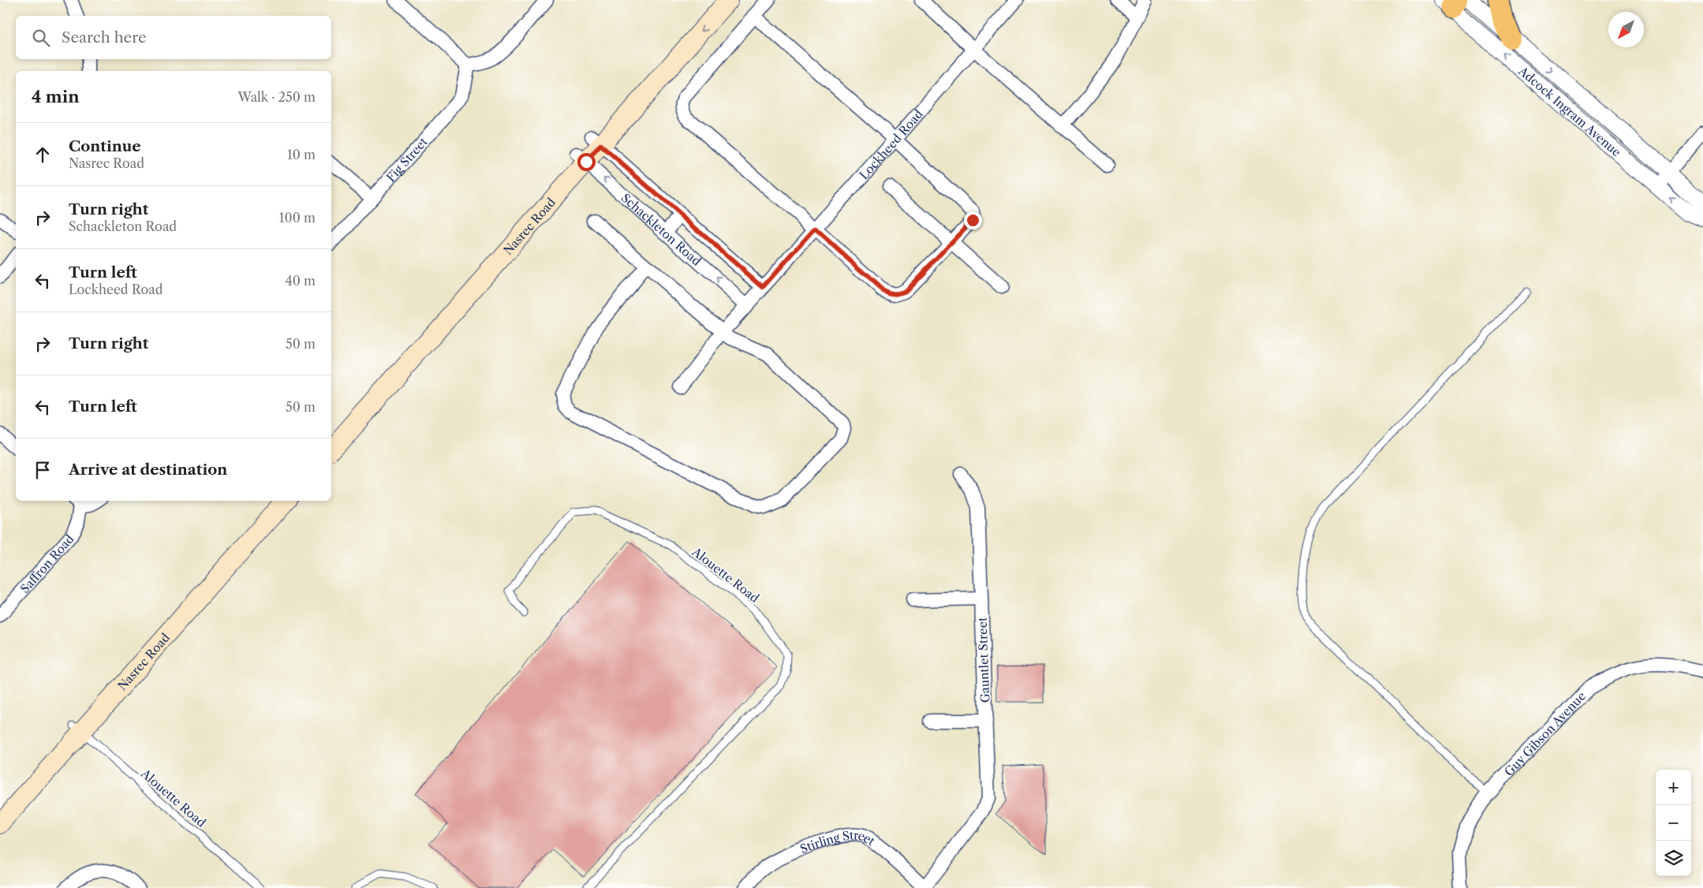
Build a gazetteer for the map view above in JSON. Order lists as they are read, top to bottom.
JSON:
{
  "streets": {
    "main road": ["Nasrec Road"],
    "street": [
      "Adcock Ingram Avenue",
      "Lockheed Road",
      "Fig Street",
      "Schackleton Road",
      "Saffron Road",
      "Gauntlet Street",
      "Guy Gibson Avenue",
      "Stirling Street"
    ],
    "lane": ["Alouette Road"]
  },
  "crossings": [
    ["Lockheed Road", "Schackleton Road"],
    ["Nasrec Road", "Schackleton Road"],
    ["Nasrec Road", "Alouette Road"],
    ["Gauntlet Street", "Stirling Street"]
  ],
  "north": "bottom left",
  "page": {
    "search": "Search here",
    "heading": ["4 min", "Walk · 250 m"],
    "list": [
      ["Continue", "Nasrec Road", "10 m"],
      ["Turn right", "Schackleton Road", "100 m"],
      ["Turn left", "Lockheed Road", "40 m"],
      ["Turn right", "50 m"],
      ["Turn left", "50 m"],
      "Arrive at destination"
    ],
    "map_buttons": ["+", "−"]
  }
}
